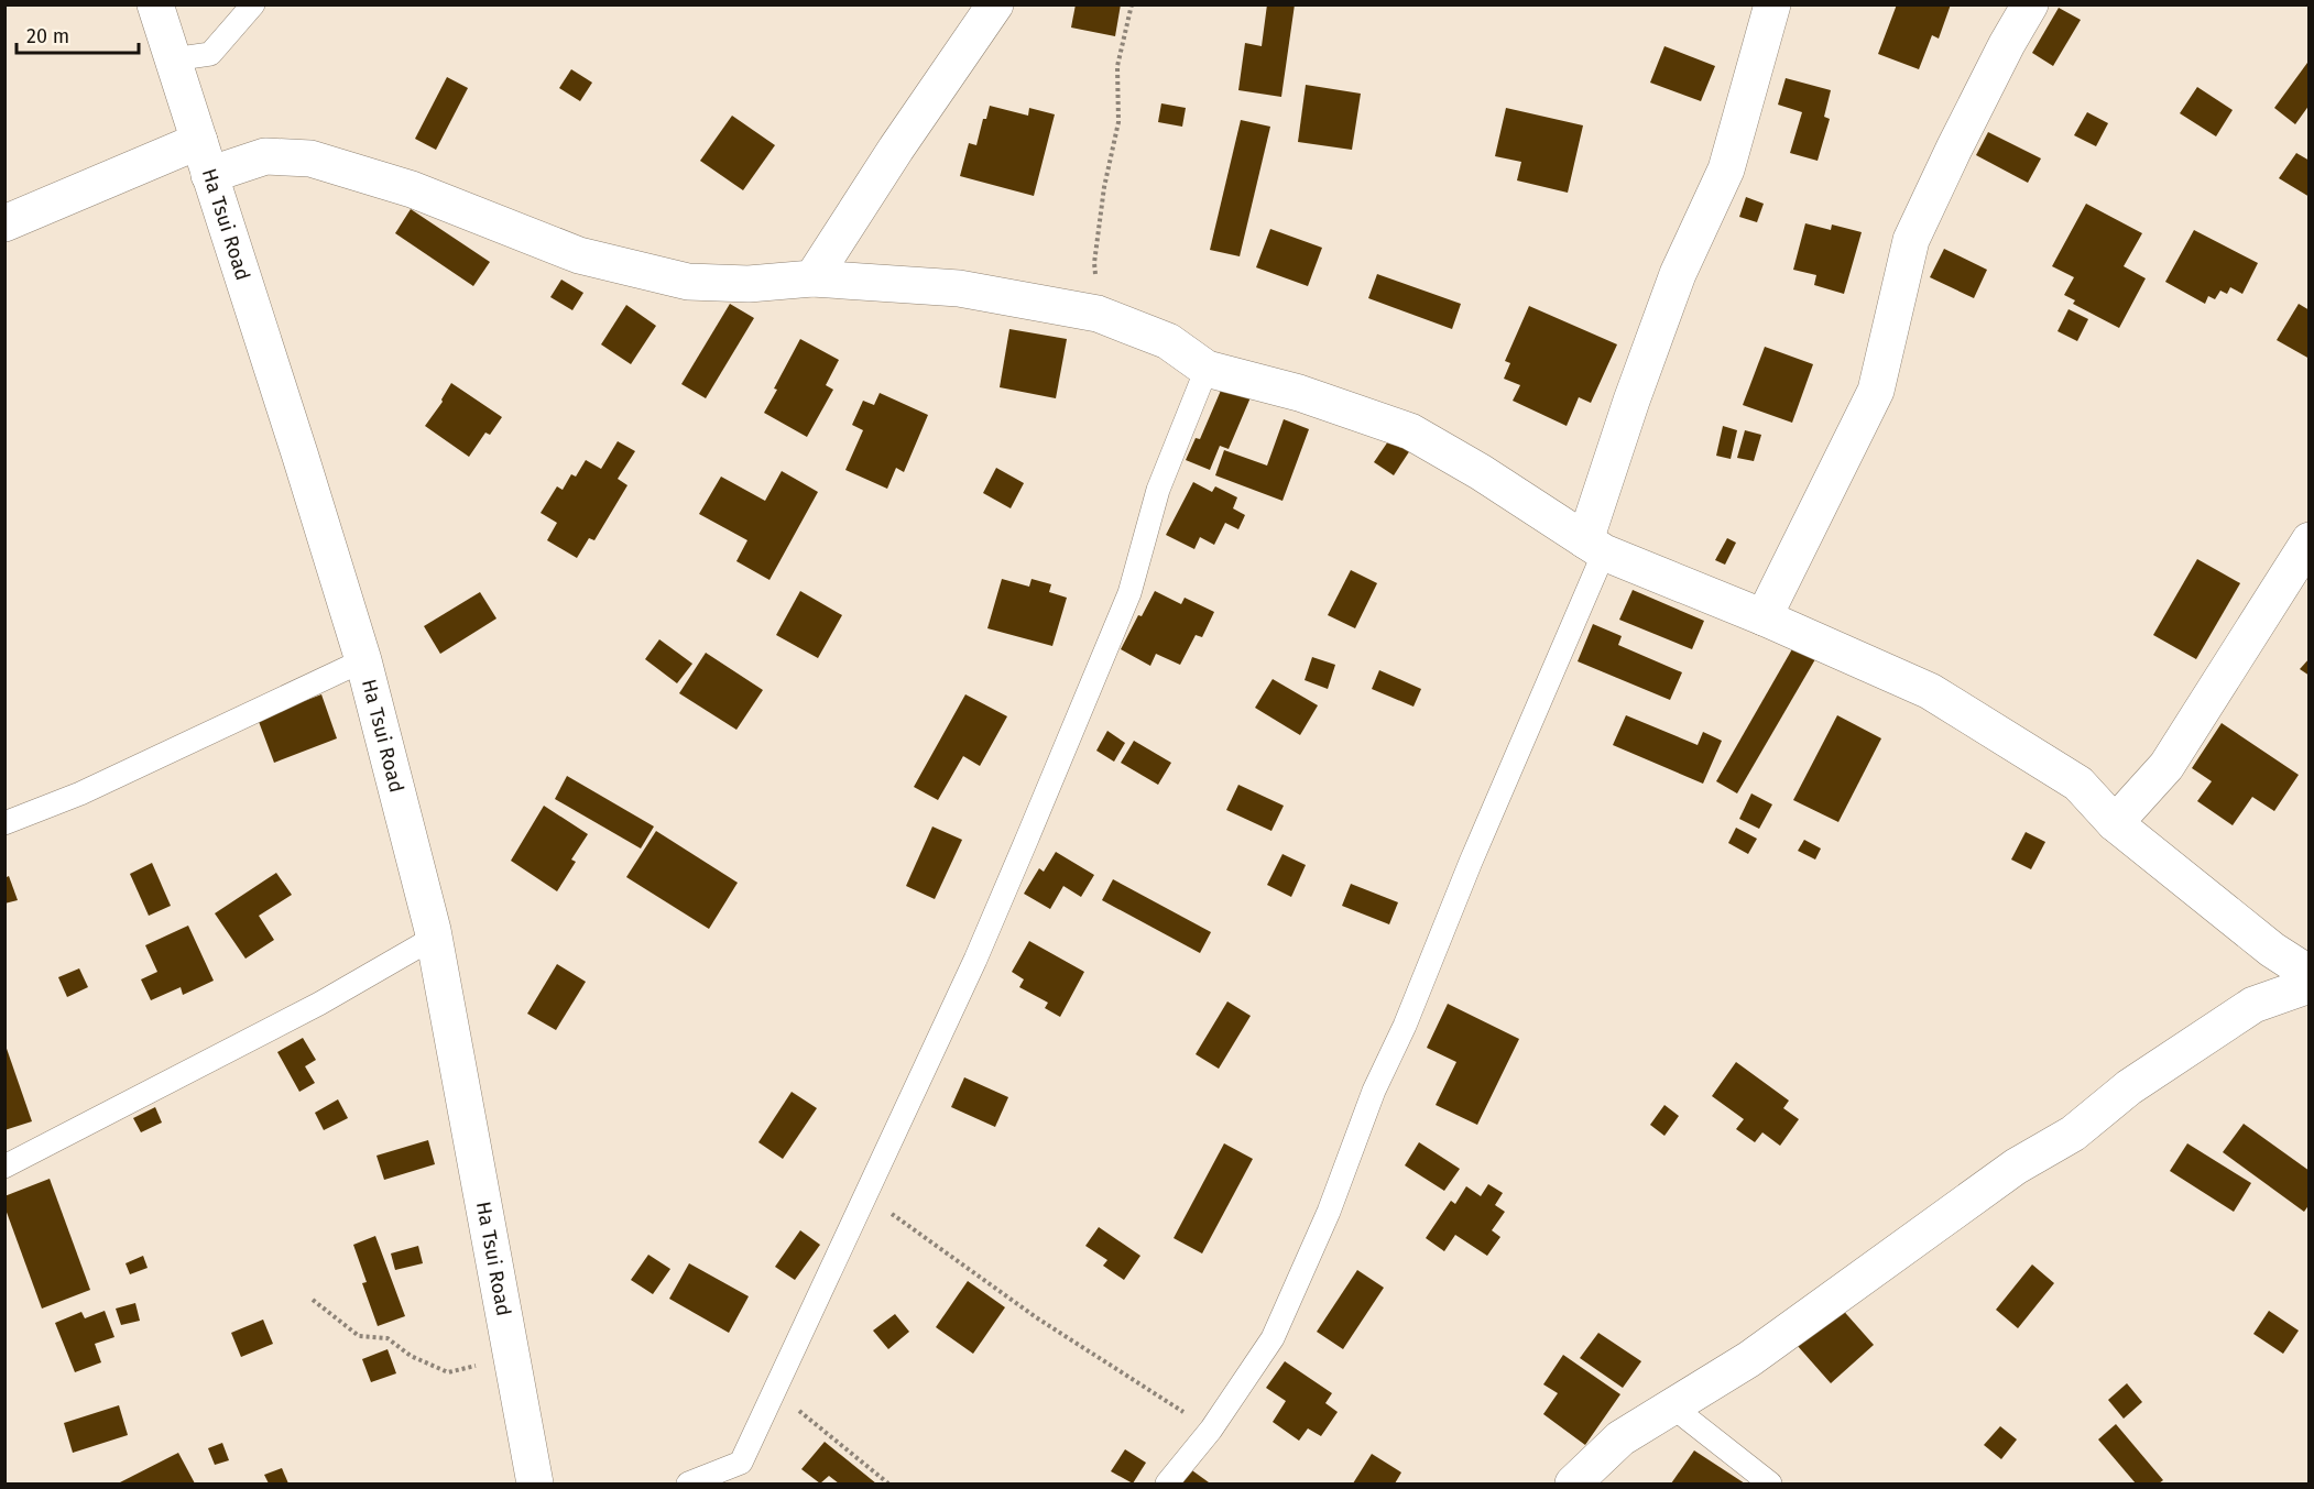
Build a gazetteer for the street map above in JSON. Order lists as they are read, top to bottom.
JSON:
{
  "streets": {
    "street": ["Ha Tsui Road"]
  },
  "scale_bar": "20 m"
}
